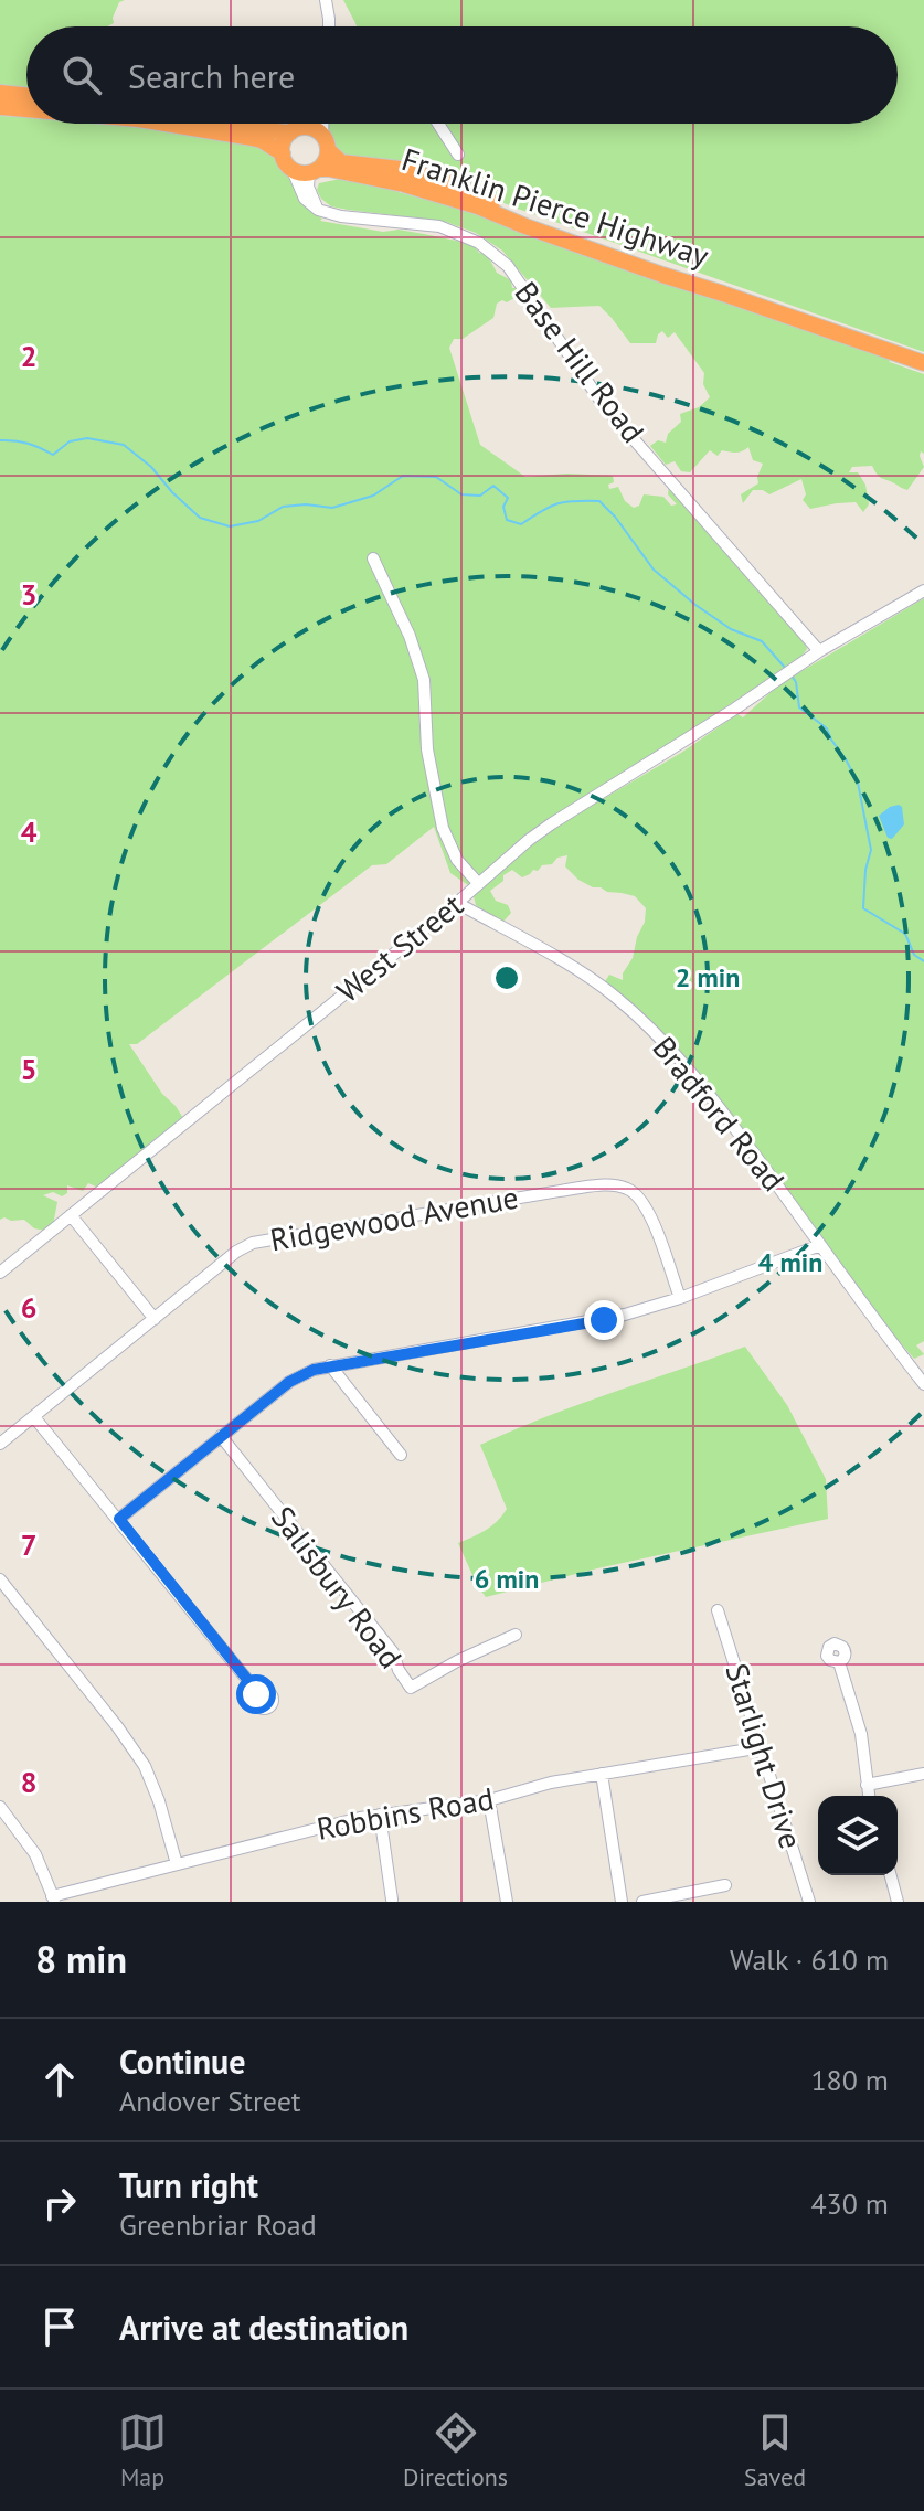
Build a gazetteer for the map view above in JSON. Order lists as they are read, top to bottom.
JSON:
{
  "streets": {
    "highway": ["Franklin Pierce Highway"],
    "street": [
      "Base Hill Road",
      "West Street",
      "Bradford Road",
      "Ridgewood Avenue",
      "Salisbury Road",
      "Starlight Drive",
      "Robbins Road"
    ]
  },
  "crossings": [
    ["Base Hill Road", "West Street"],
    ["West Street", "Bradford Road"],
    ["Starlight Drive", "Robbins Road"]
  ],
  "page": {
    "search": "Search here",
    "heading": ["8 min", "Walk · 610 m"],
    "list": [
      ["Continue", "Andover Street", "180 m"],
      ["Turn right", "Greenbriar Road", "430 m"],
      "Arrive at destination"
    ],
    "nav": ["Map", "Directions", "Saved"]
  },
  "grid": {
    "rows": [
      "2",
      "3",
      "4",
      "5",
      "6",
      "7",
      "8"
    ]
  },
  "rings": ["2 min", "4 min", "6 min"]
}
